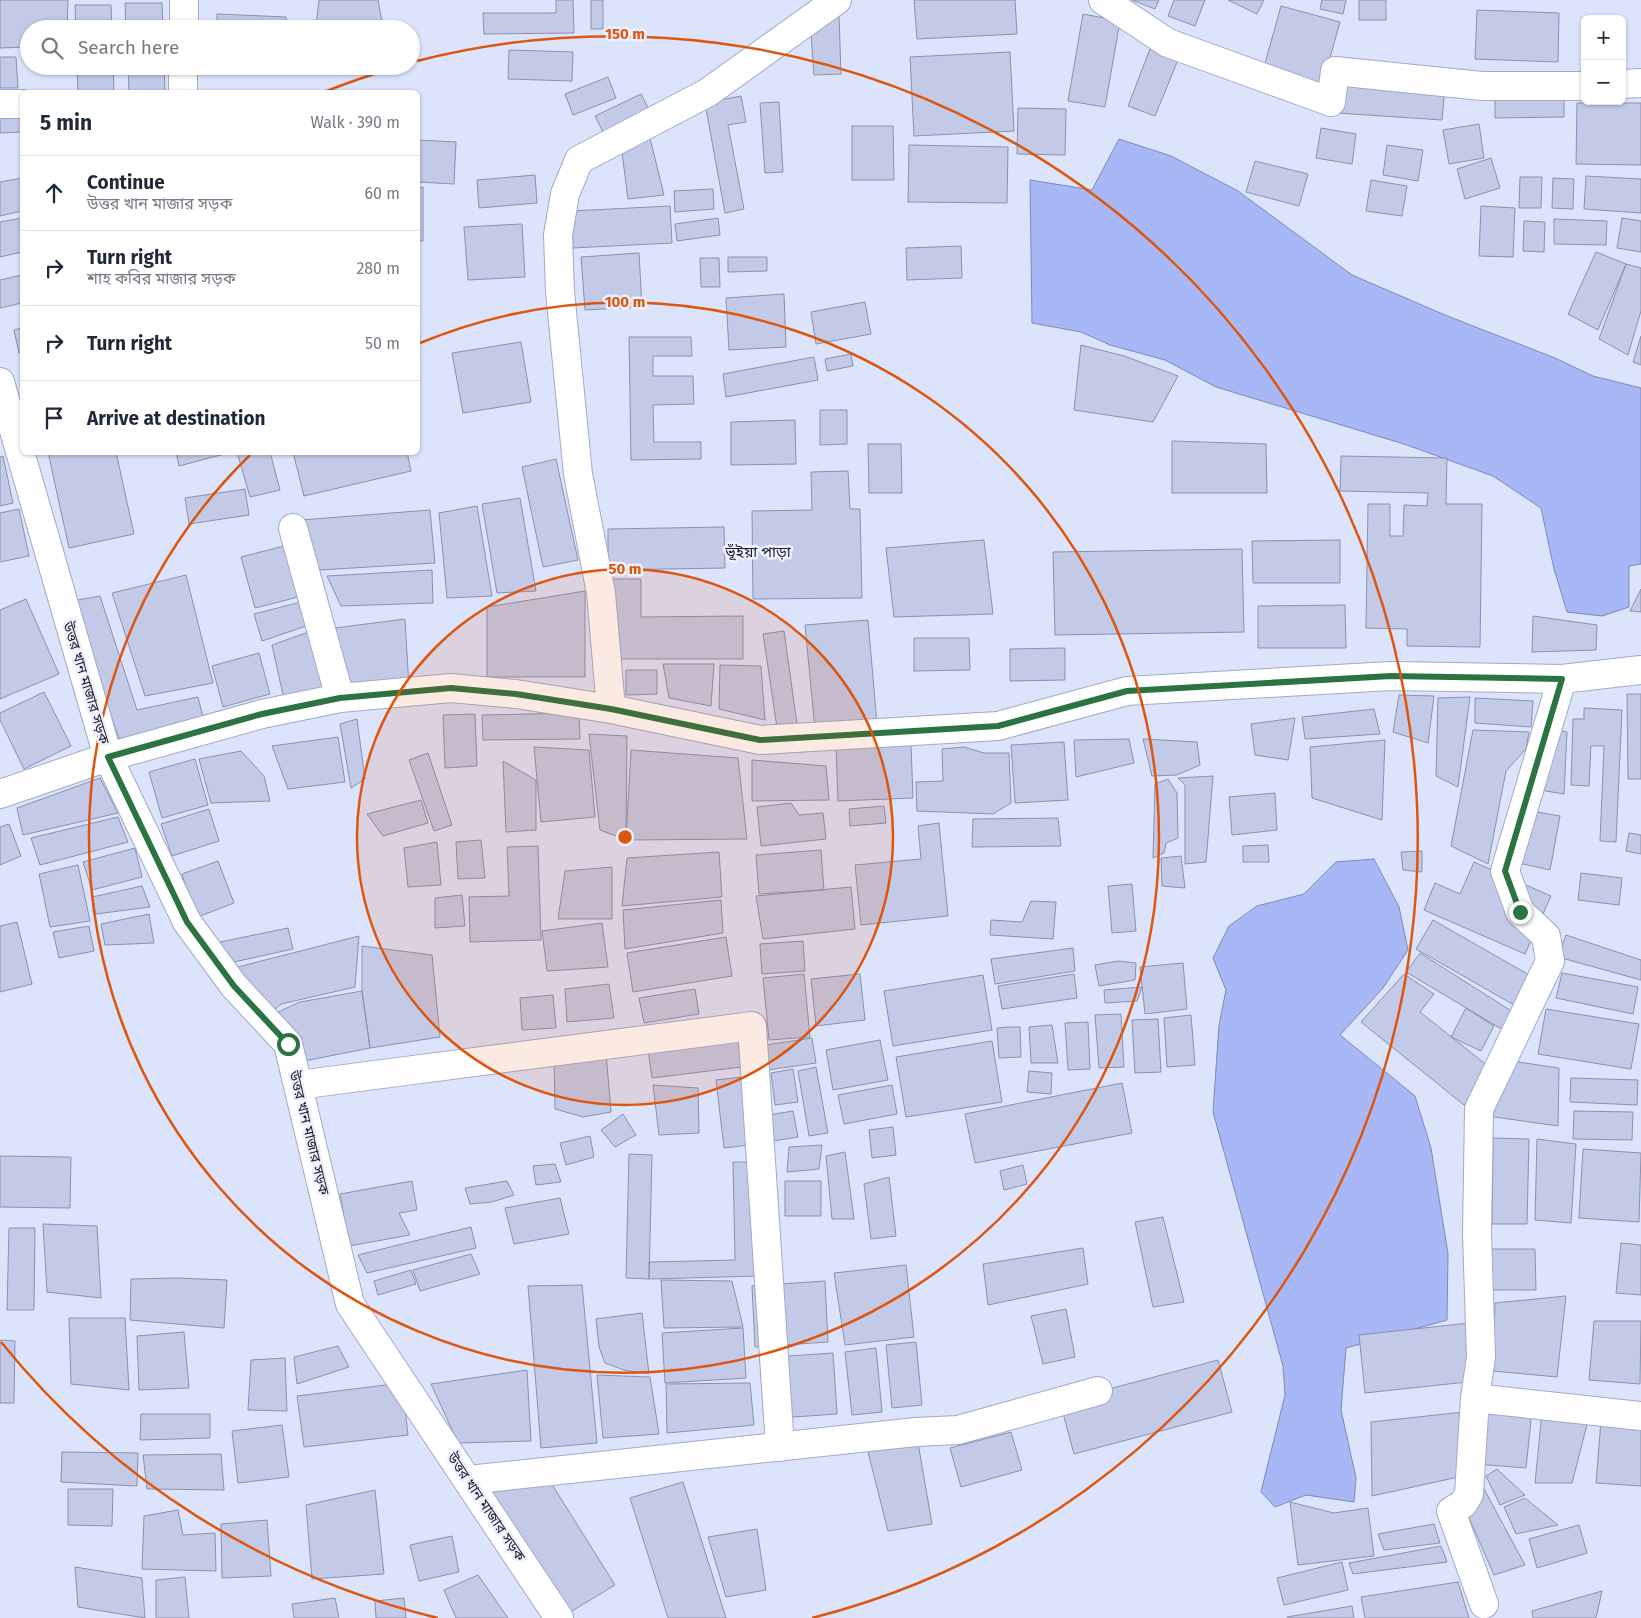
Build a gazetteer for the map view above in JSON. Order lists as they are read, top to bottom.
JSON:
{
  "streets": {
    "street": ["উত্তর খান মাজার সড়ক"]
  },
  "districts": ["ভূঁইয়া পাড়া"],
  "page": {
    "map_buttons": ["+", "−"],
    "search": "Search here",
    "heading": ["5 min", "Walk · 390 m"],
    "list": [
      ["Continue", "উত্তর খান মাজার সড়ক", "60 m"],
      ["Turn right", "শাহ কবির মাজার সড়ক", "280 m"],
      ["Turn right", "50 m"],
      "Arrive at destination"
    ]
  },
  "rings": ["150 m", "100 m", "50 m"]
}
